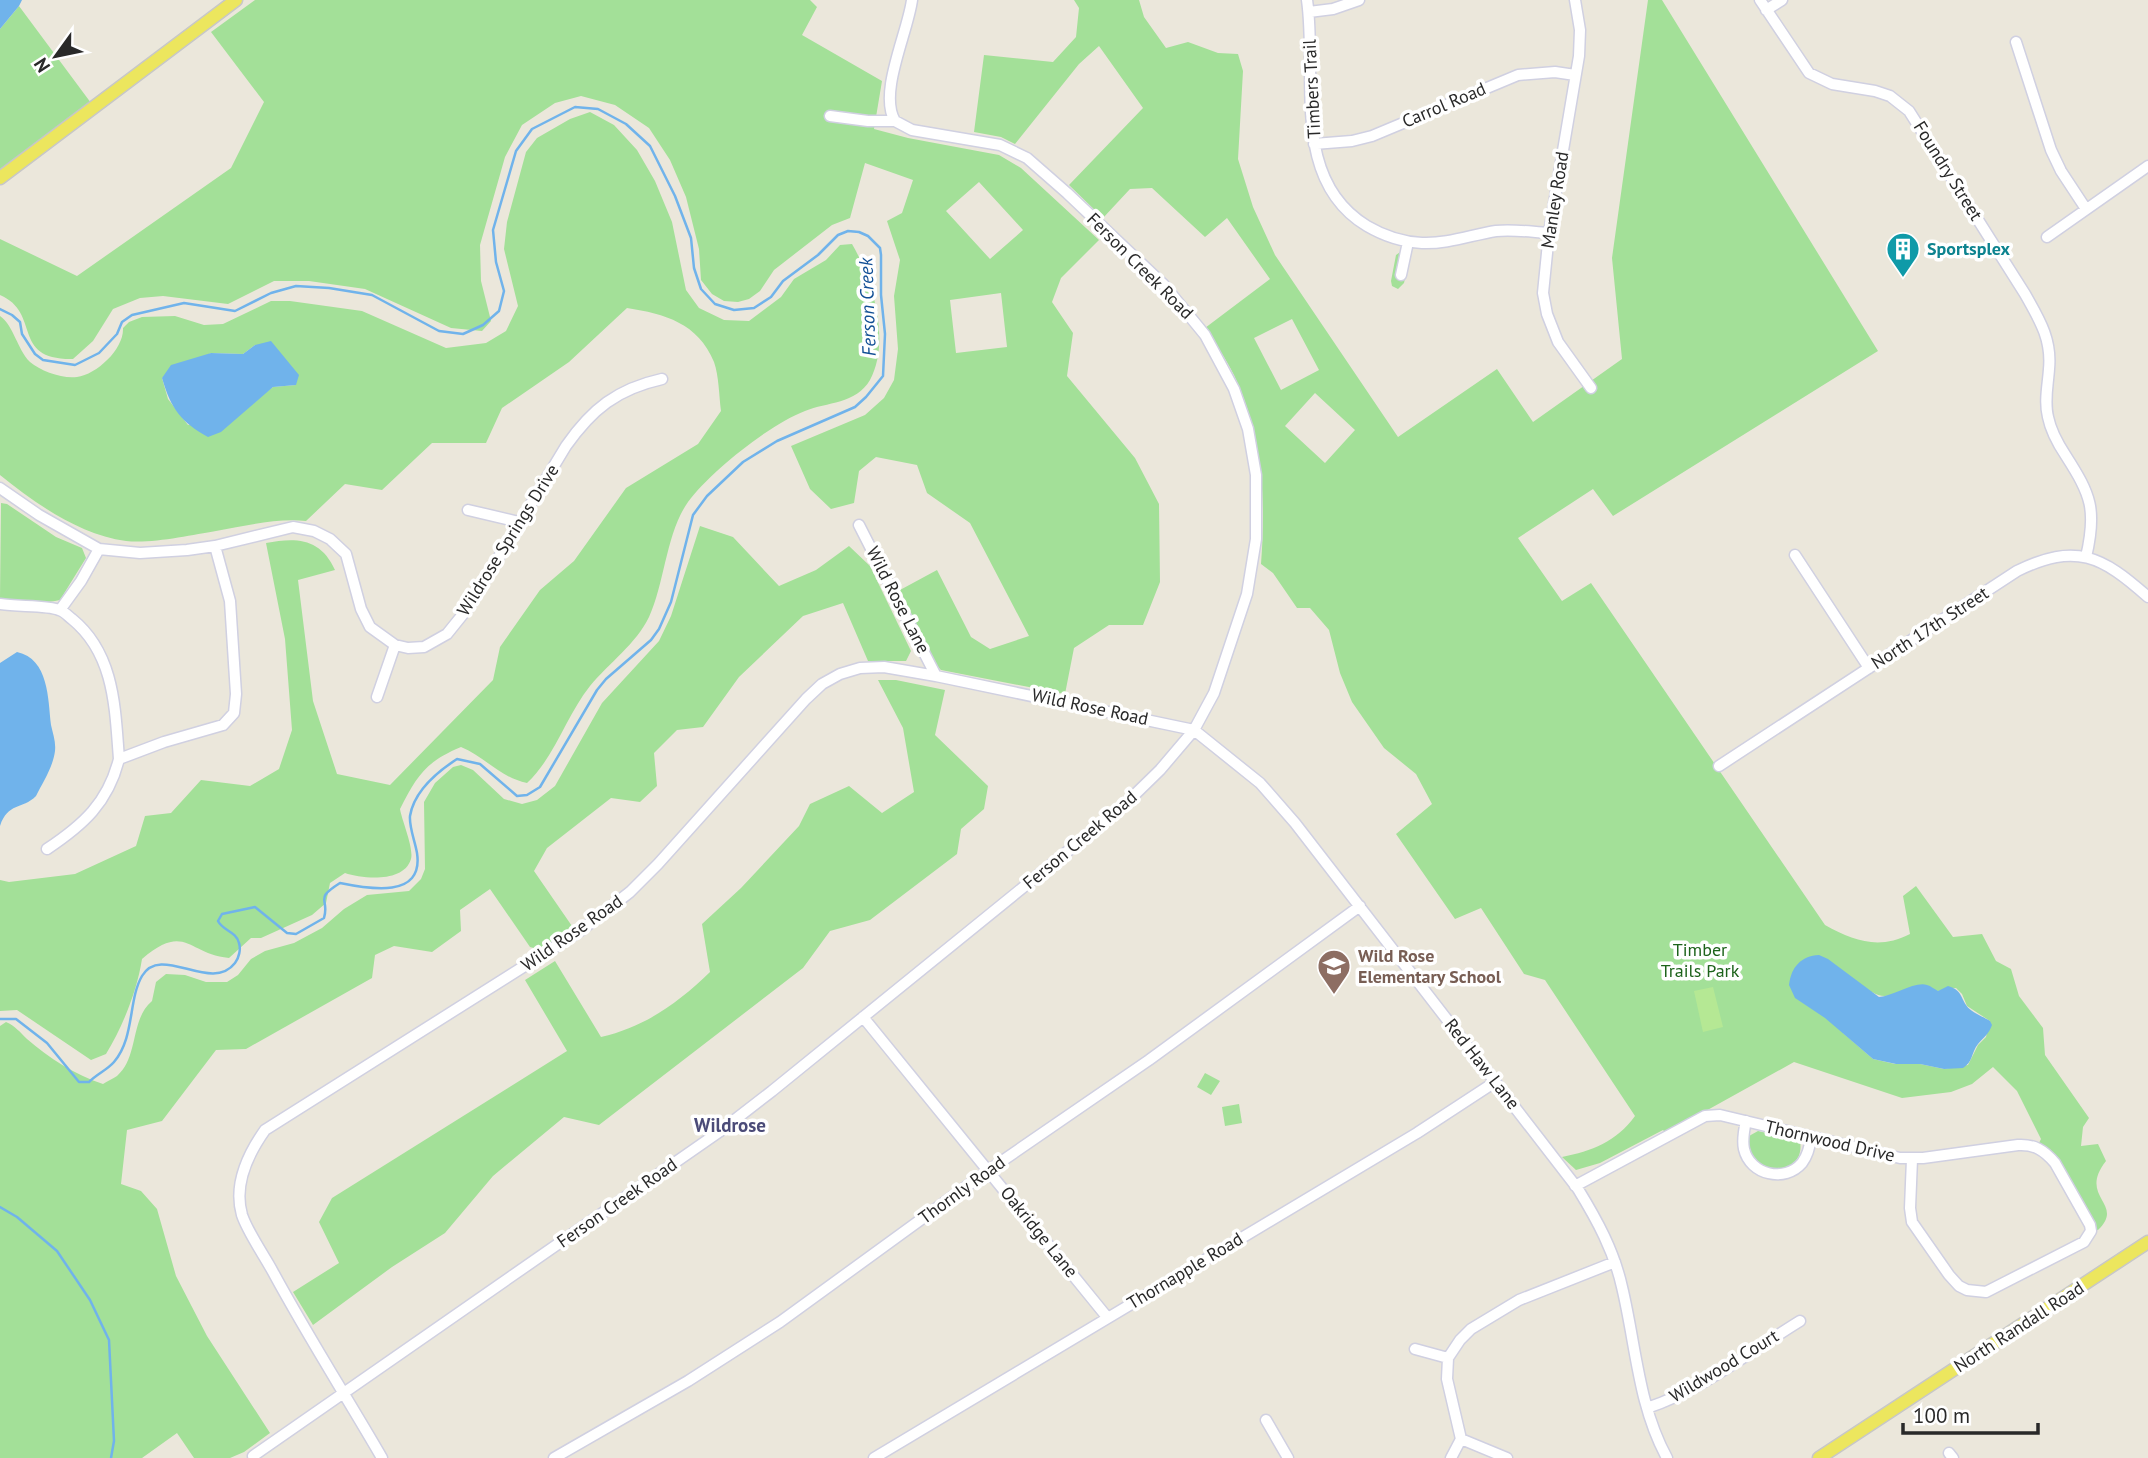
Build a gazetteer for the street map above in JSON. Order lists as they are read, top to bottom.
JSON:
{
  "streets": {
    "main road": ["North Randall Road"],
    "street": [
      "Timbers Trail",
      "Carrol Road",
      "Foundry Street",
      "Manley Road",
      "Ferson Creek Road",
      "Wildrose Springs Drive",
      "Wild Rose Lane",
      "North 17th Street",
      "Wild Rose Road",
      "Red Haw Lane",
      "Thornwood Drive",
      "Thornly Road",
      "Oakridge Lane",
      "Thornapple Road",
      "Wildwood Court"
    ]
  },
  "crossings": [
    ["Timbers Trail", "Carrol Road"],
    ["Timbers Trail", "Manley Road"],
    ["Carrol Road", "Manley Road"],
    ["Foundry Street", "North 17th Street"],
    ["Ferson Creek Road", "Wild Rose Road"],
    ["Ferson Creek Road", "Red Haw Lane"],
    ["Ferson Creek Road", "Oakridge Lane"],
    ["Wild Rose Lane", "Wild Rose Road"],
    ["Wild Rose Road", "Red Haw Lane"],
    ["Red Haw Lane", "Thornwood Drive"],
    ["Red Haw Lane", "Thornly Road"],
    ["Red Haw Lane", "Thornapple Road"],
    ["Red Haw Lane", "Wildwood Court"],
    ["Thornly Road", "Oakridge Lane"],
    ["Oakridge Lane", "Thornapple Road"]
  ],
  "districts": ["Wildrose"],
  "water": ["Ferson Creek"],
  "parks": ["Timber Trails Park"],
  "places": {
    "building": ["Sportsplex"],
    "school or university": ["Wild Rose Elementary School"]
  },
  "scale_bar": "100 m",
  "north": "bottom left"
}
